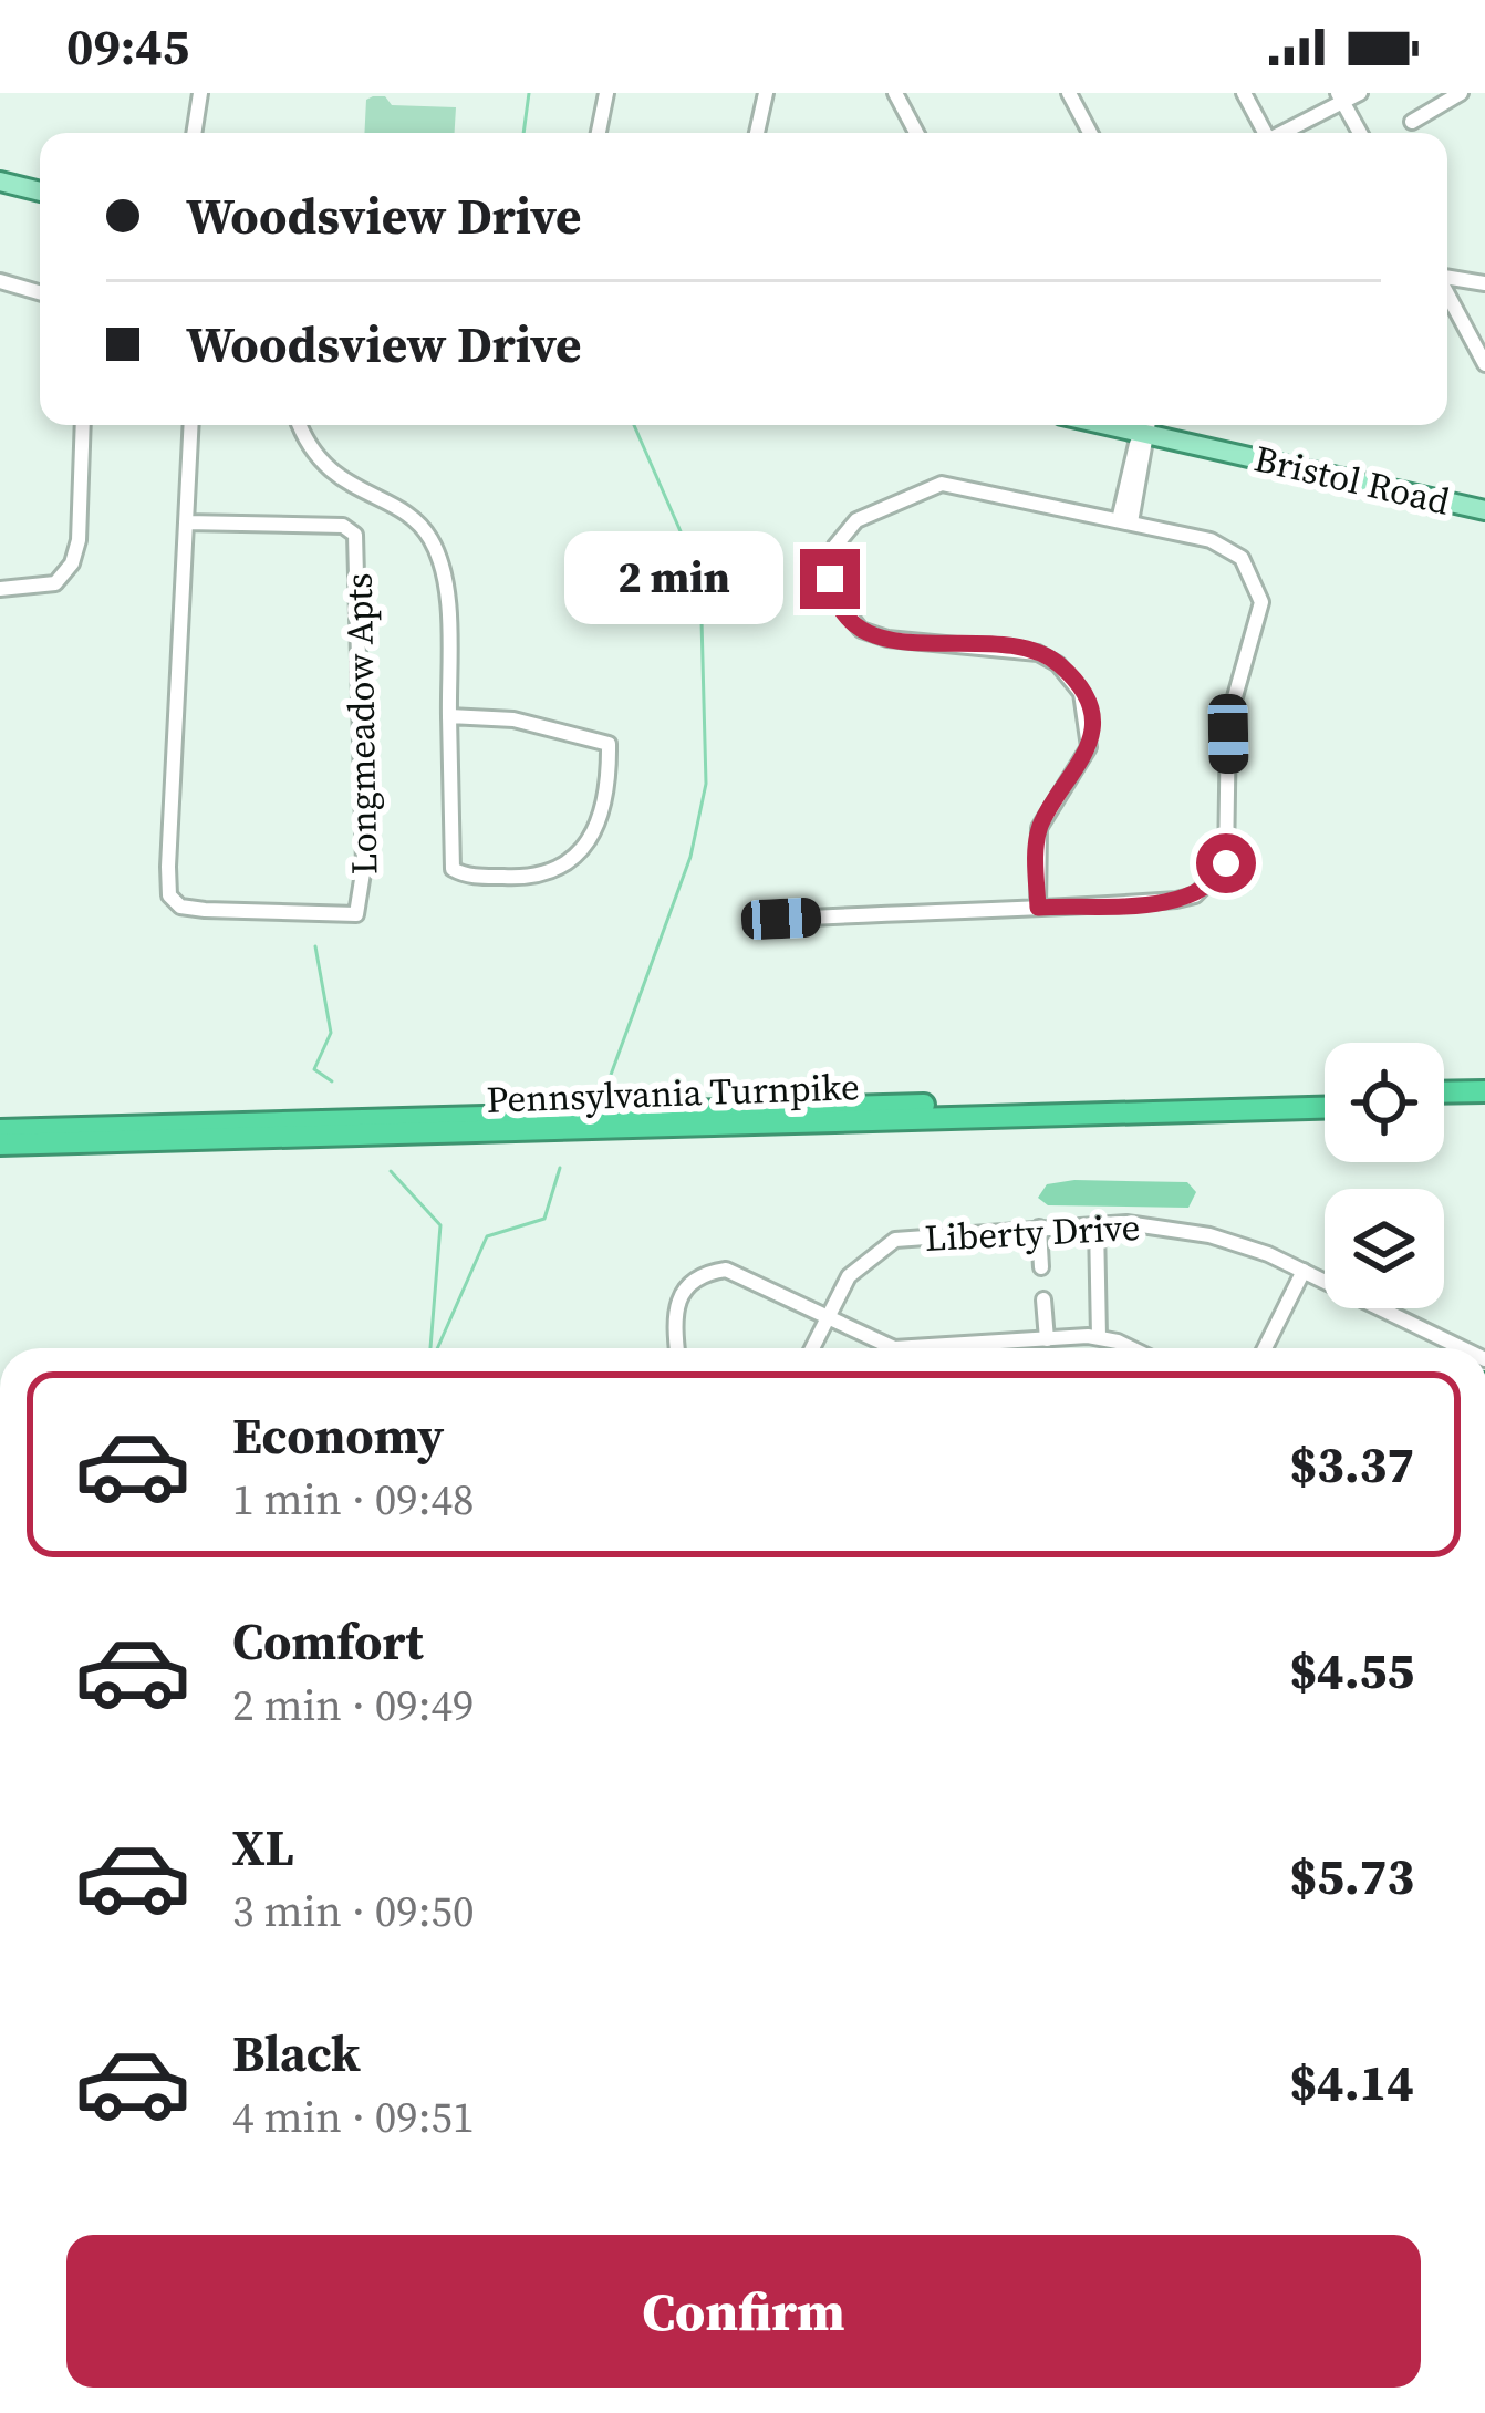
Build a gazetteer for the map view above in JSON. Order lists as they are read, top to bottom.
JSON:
{
  "streets": {
    "highway": ["Pennsylvania Turnpike"],
    "main road": ["Bristol Road"],
    "street": ["Longmeadow Apts", "Liberty Drive"]
  },
  "page": {
    "status": "09:45",
    "banner": ["Woodsview Drive", "Woodsview Drive"],
    "bubble": "2 min",
    "list": [
      {
        "name": "Economy",
        "note": "1 min · 09:48",
        "value": "$3.37"
      },
      {
        "name": "Comfort",
        "note": "2 min · 09:49",
        "value": "$4.55"
      },
      {
        "name": "XL",
        "note": "3 min · 09:50",
        "value": "$5.73"
      },
      {
        "name": "Black",
        "note": "4 min · 09:51",
        "value": "$4.14"
      }
    ],
    "buttons": "Confirm"
  }
}
